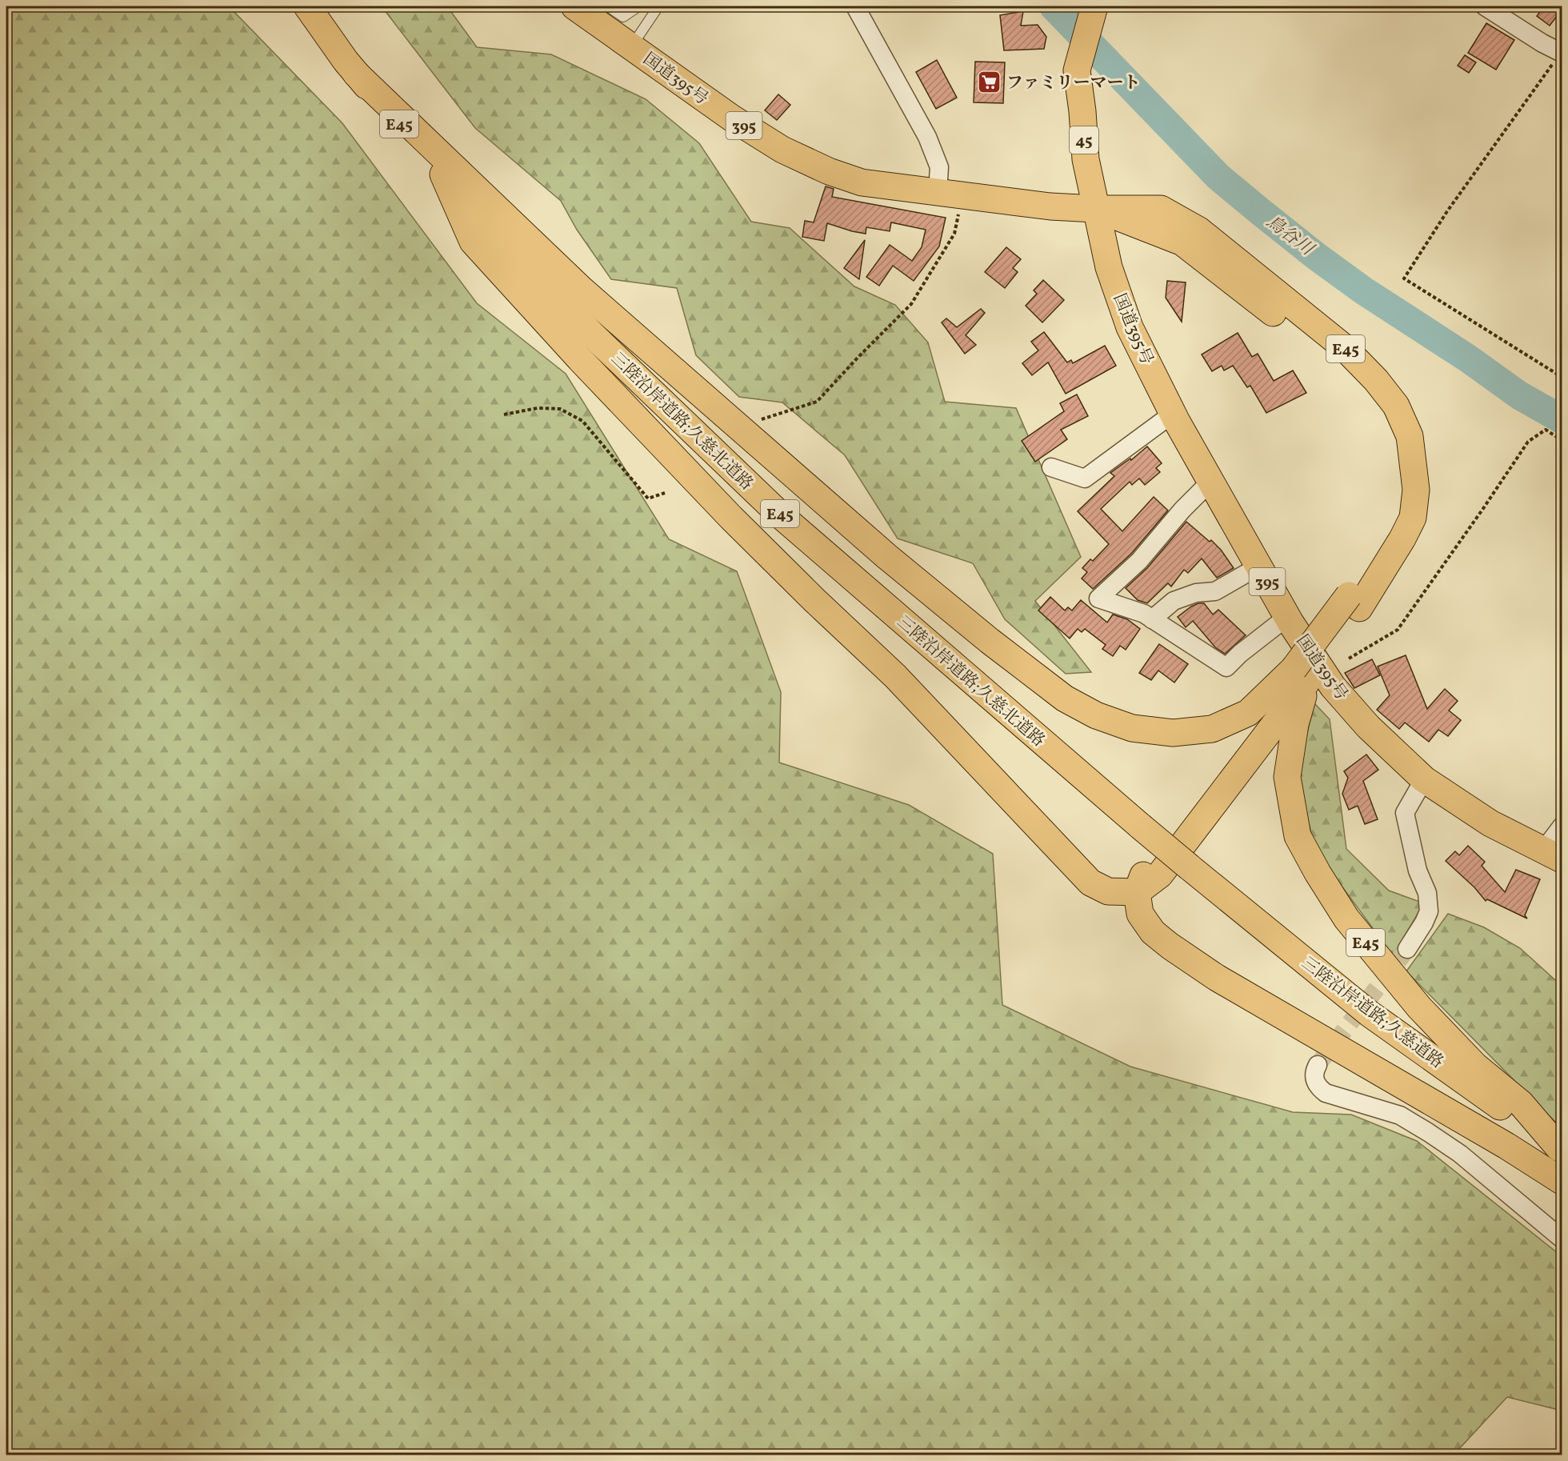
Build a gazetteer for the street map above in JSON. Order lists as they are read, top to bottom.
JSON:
{
  "streets": {
    "highway": [
      "国道395号",
      "E45",
      "395",
      "45",
      "三陸沿岸道路;久慈北道路",
      "三陸沿岸道路;久慈道路"
    ]
  },
  "crossings": [
    ["国道395号", "E45"],
    ["国道395号", "45"],
    ["E45", "45"],
    ["E45", "三陸沿岸道路;久慈道路"],
    ["三陸沿岸道路;久慈北道路", "三陸沿岸道路;久慈道路"]
  ],
  "water": ["鳥谷川"],
  "places": {
    "supermarket": ["ファミリーマート"]
  }
}
